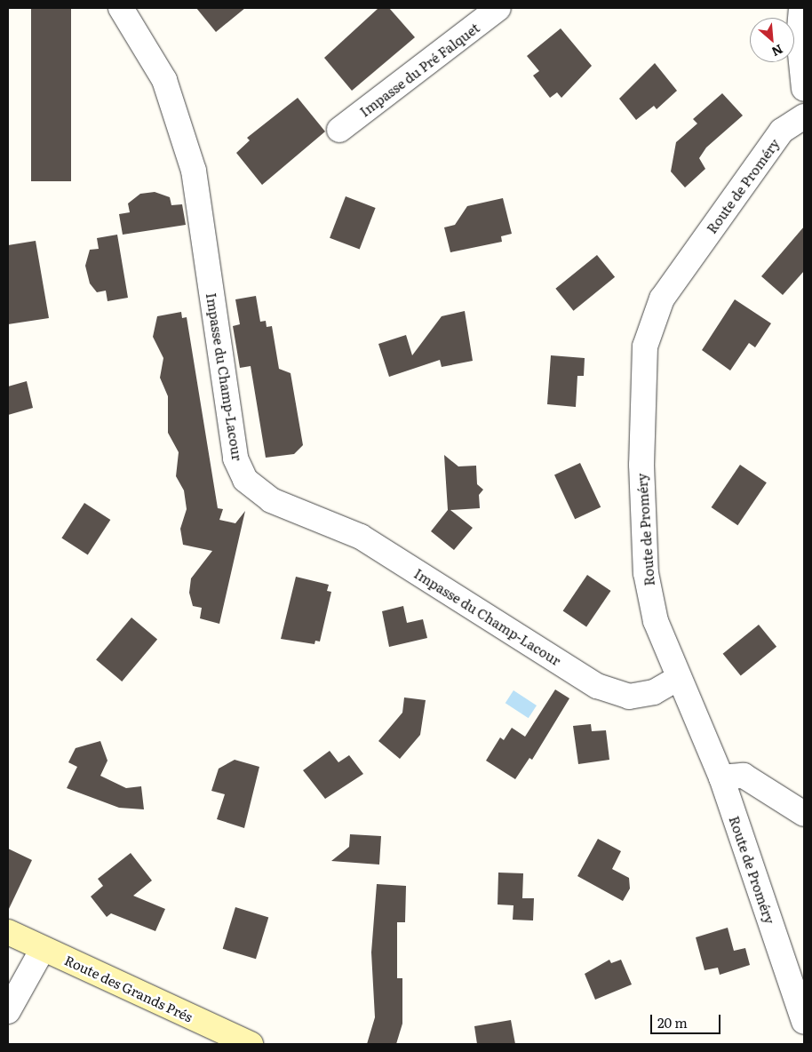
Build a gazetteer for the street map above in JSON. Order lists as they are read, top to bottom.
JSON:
{
  "streets": {
    "street": [
      "Impasse du Pré Falquet",
      "Route de Proméry",
      "Impasse du Champ-Lacour",
      "Route des Grands Prés"
    ]
  },
  "crossings": [
    ["Route de Proméry", "Impasse du Champ-Lacour"]
  ],
  "scale_bar": "20 m",
  "north": "bottom right"
}
